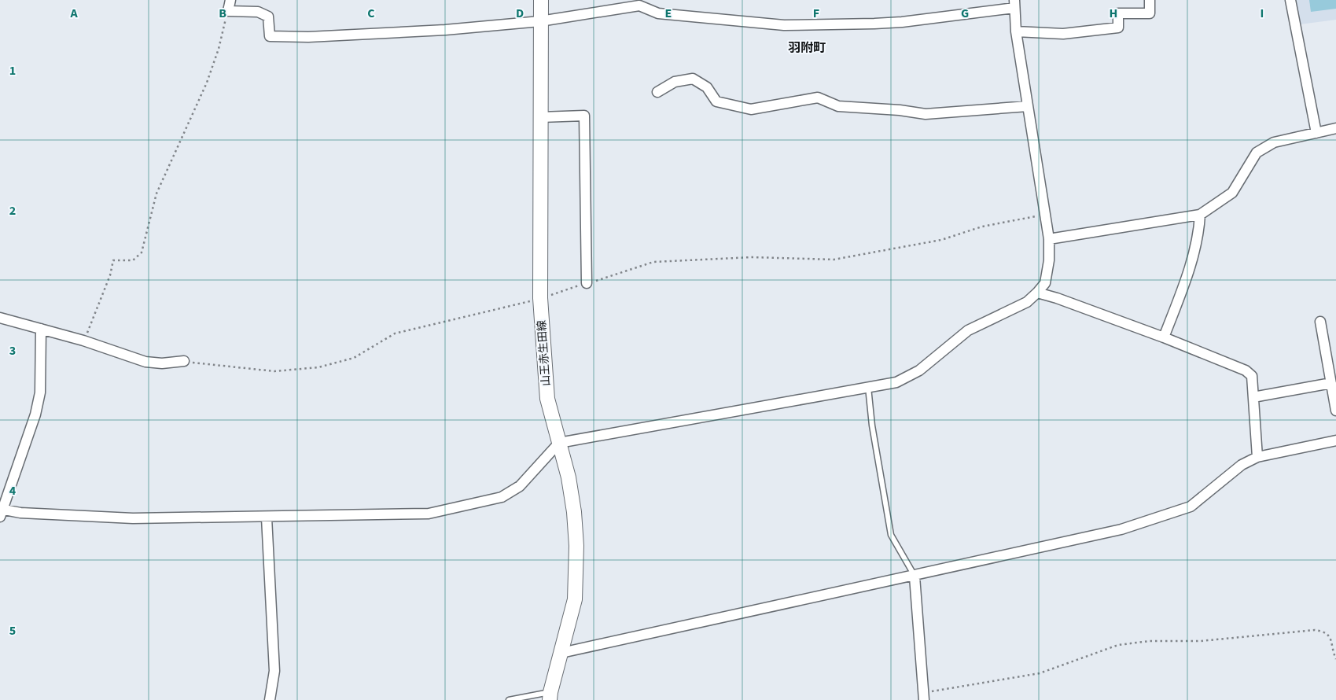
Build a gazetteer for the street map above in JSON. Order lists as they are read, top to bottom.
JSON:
{
  "streets": {
    "main road": ["山王赤生田線"]
  },
  "districts": ["羽附町"],
  "grid": {
    "columns": [
      "A",
      "B",
      "C",
      "D",
      "E",
      "F",
      "G",
      "H",
      "I"
    ],
    "rows": [
      "1",
      "2",
      "3",
      "4",
      "5"
    ]
  }
}
